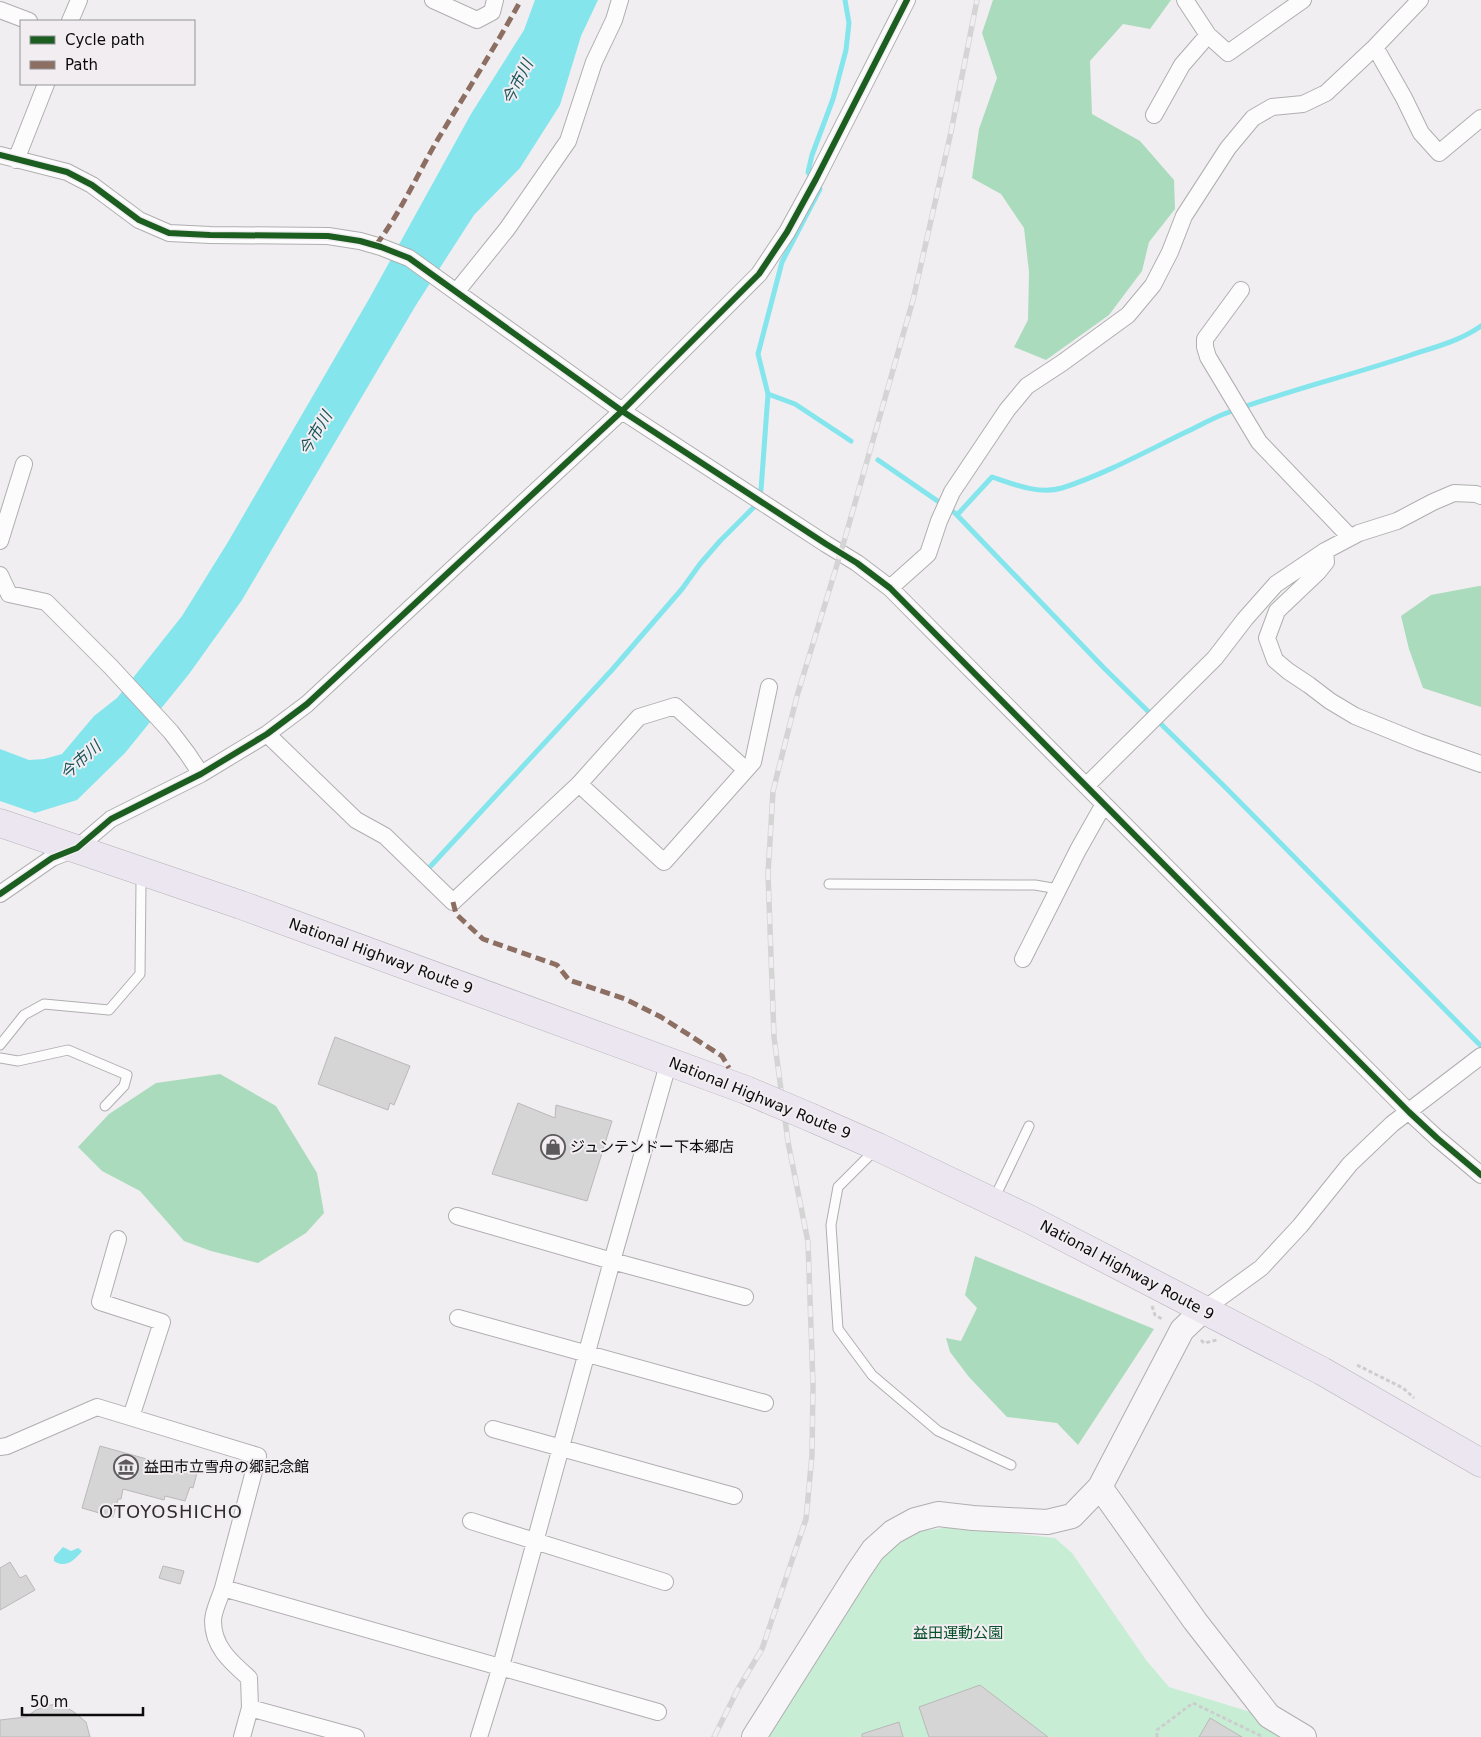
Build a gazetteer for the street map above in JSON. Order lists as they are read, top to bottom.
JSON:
{
  "streets": {
    "highway": ["National Highway Route 9"]
  },
  "districts": ["OTOYOSHICHO"],
  "water": ["今市川"],
  "parks": ["益田運動公園"],
  "places": {
    "shop": ["ジュンテンドー下本郷店"],
    "museum": ["益田市立雪舟の郷記念館"]
  },
  "legend": ["Cycle path", "Path"],
  "scale_bar": "50 m"
}
